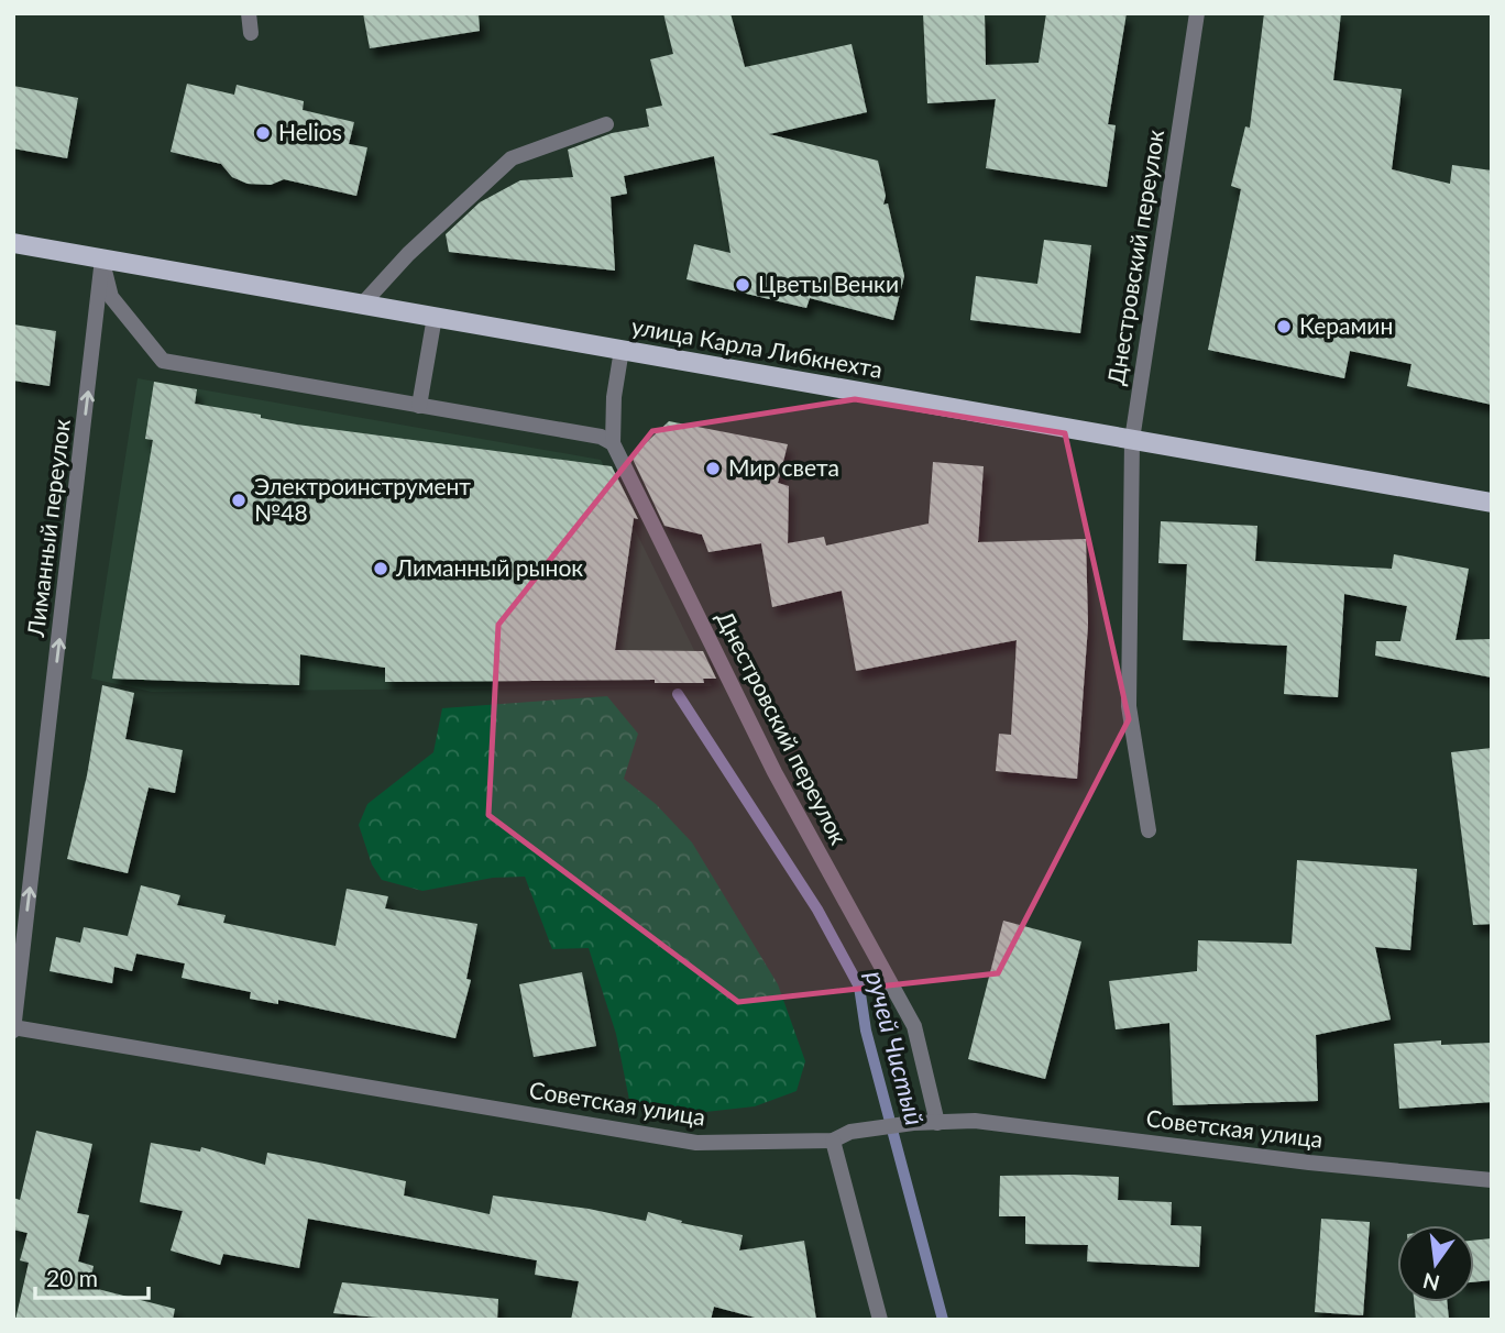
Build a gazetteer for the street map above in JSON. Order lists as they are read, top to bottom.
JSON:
{
  "streets": {
    "main road": ["улица Карла Либкнехта"],
    "street": ["Днестровский переулок", "Лиманный переулок", "Советская улица"]
  },
  "crossings": [
    ["Днестровский переулок", "улица Карла Либкнехта"],
    ["Днестровский переулок", "Советская улица"],
    ["улица Карла Либкнехта", "Лиманный переулок"],
    ["Лиманный переулок", "Советская улица"]
  ],
  "one_way": ["Лиманный переулок"],
  "water": ["ручей Чистый"],
  "places": [
    "Helios",
    "Цветы Венки",
    "Керамин",
    "Мир света",
    "Электроинструмент №48",
    "Лиманный рынок"
  ],
  "scale_bar": "20 m",
  "north": "bottom"
}
